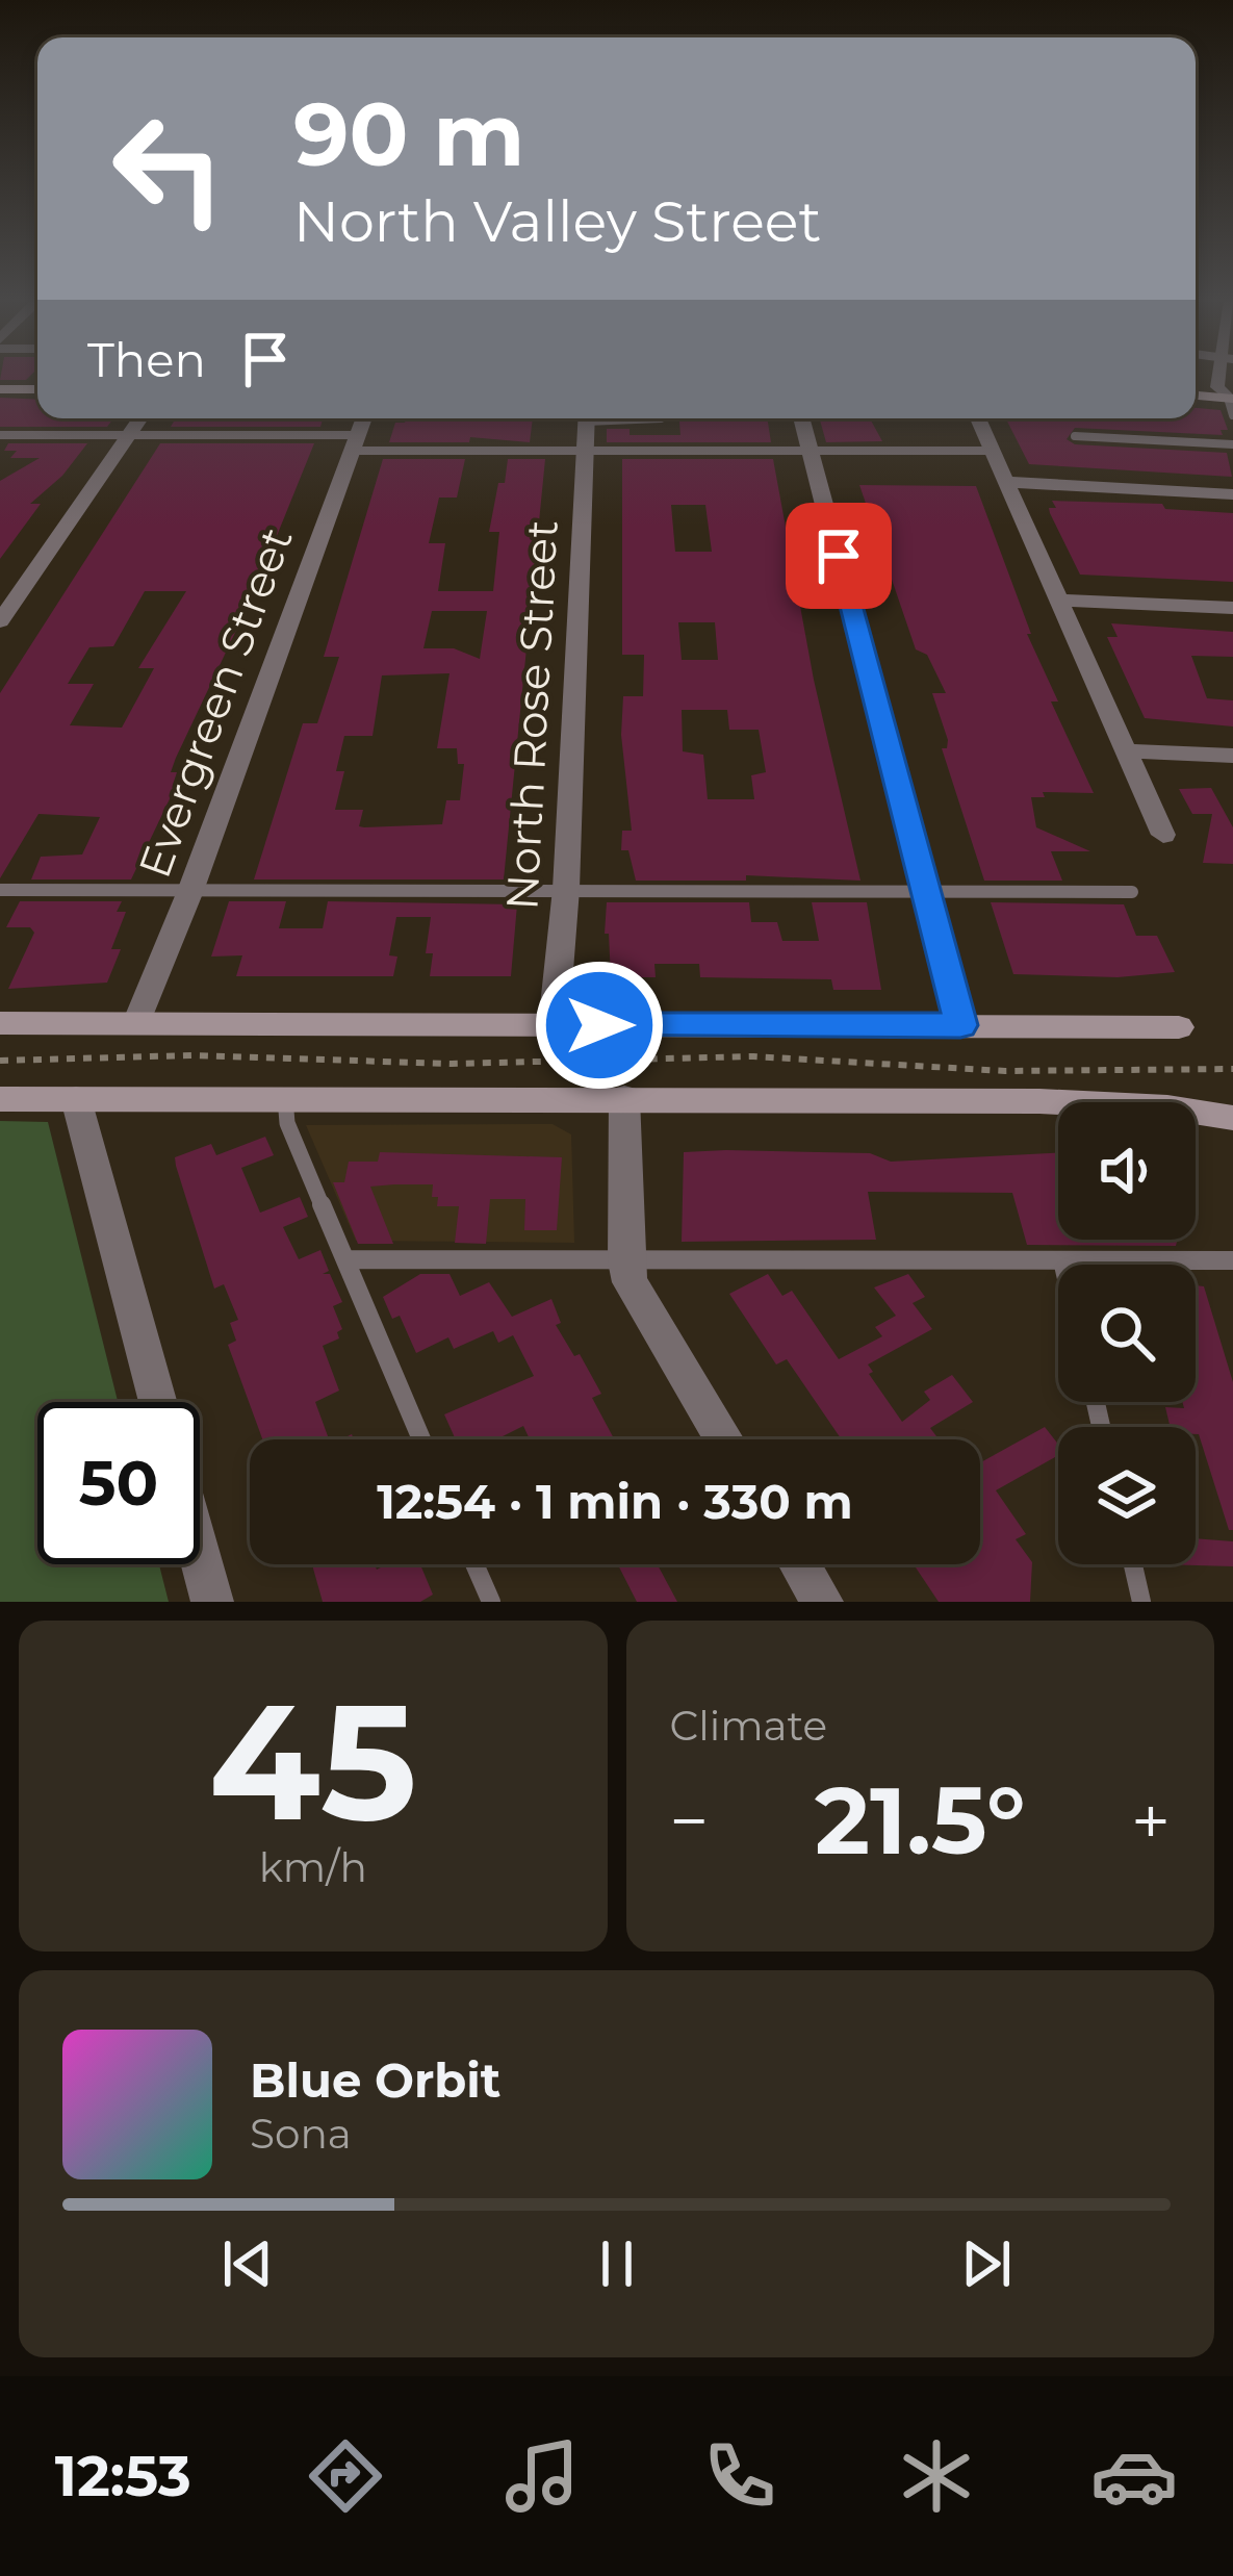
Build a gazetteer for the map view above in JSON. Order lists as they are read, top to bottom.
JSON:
{
  "streets": {
    "street": ["Evergreen Street", "North Rose Street"]
  },
  "page": {
    "turn": ["90 m", "North Valley Street"],
    "then": "Then",
    "limit": "50",
    "trip": "12:54 · 1 min · 330 m",
    "tile": [
      ["45", "km/h"],
      "Climate"
    ],
    "heat": ["−", "21.5°", "+"],
    "song": ["Blue Orbit", "Sona"],
    "tabs": "12:53"
  }
}
